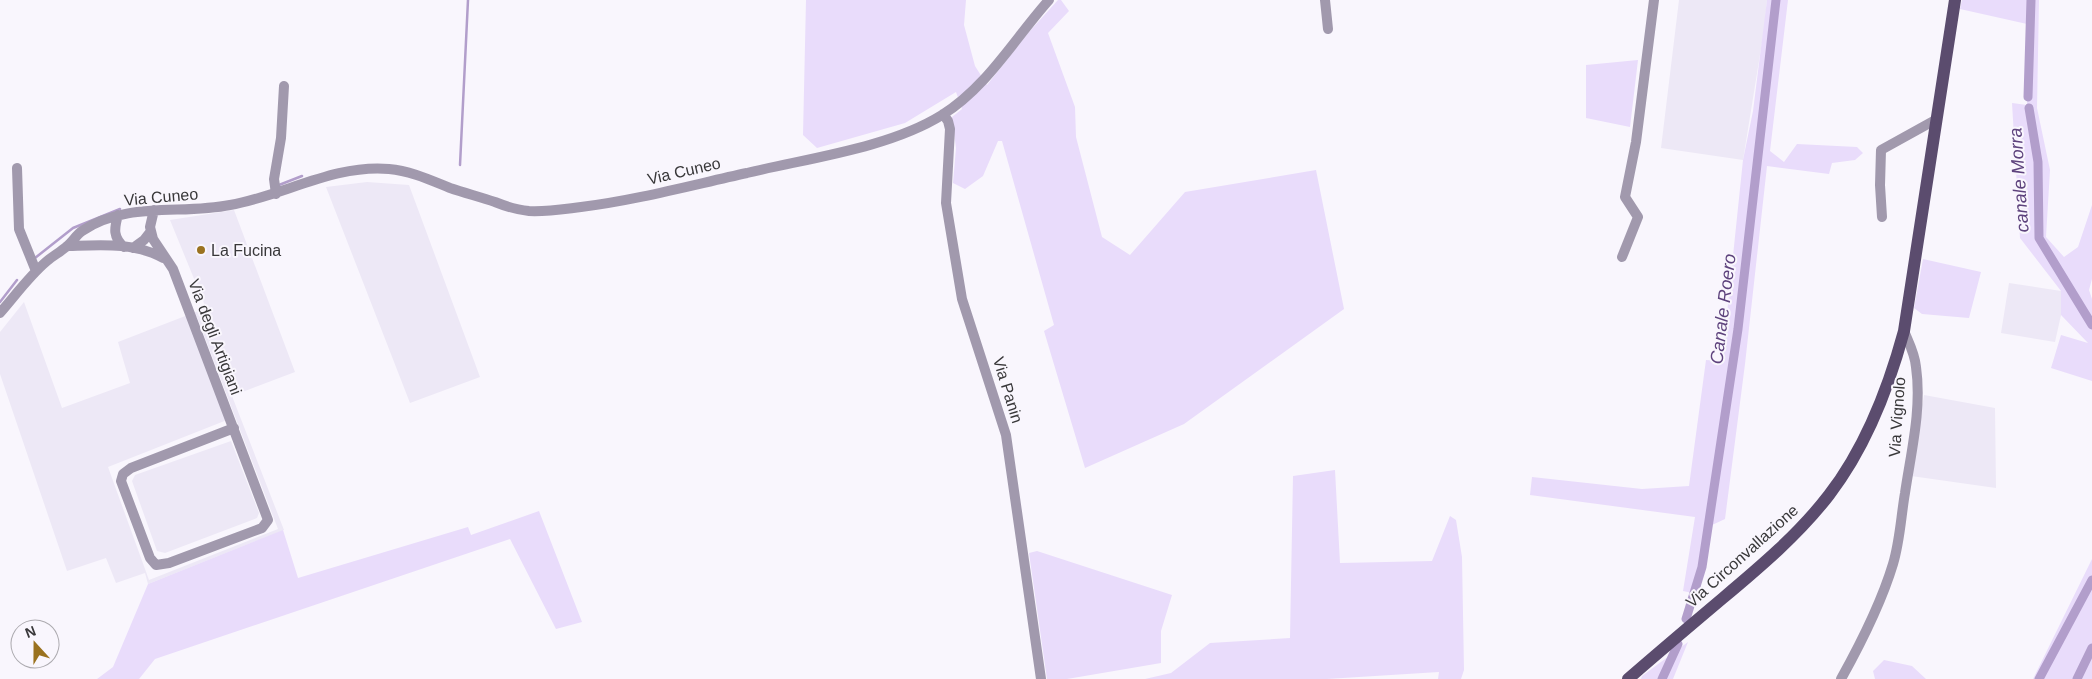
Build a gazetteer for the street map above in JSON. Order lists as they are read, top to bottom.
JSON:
{
  "streets": {
    "main road": ["Via Circonvallazione"],
    "street": [
      "Via Cuneo",
      "Via degli Artigiani",
      "Via Panin",
      "Via Vignolo"
    ]
  },
  "crossings": [
    ["Via Cuneo", "Via Panin"],
    ["Via Vignolo", "Via Circonvallazione"]
  ],
  "water": ["canale Morra", "Canale Roero"],
  "places": ["La Fucina"],
  "north": "top"
}
